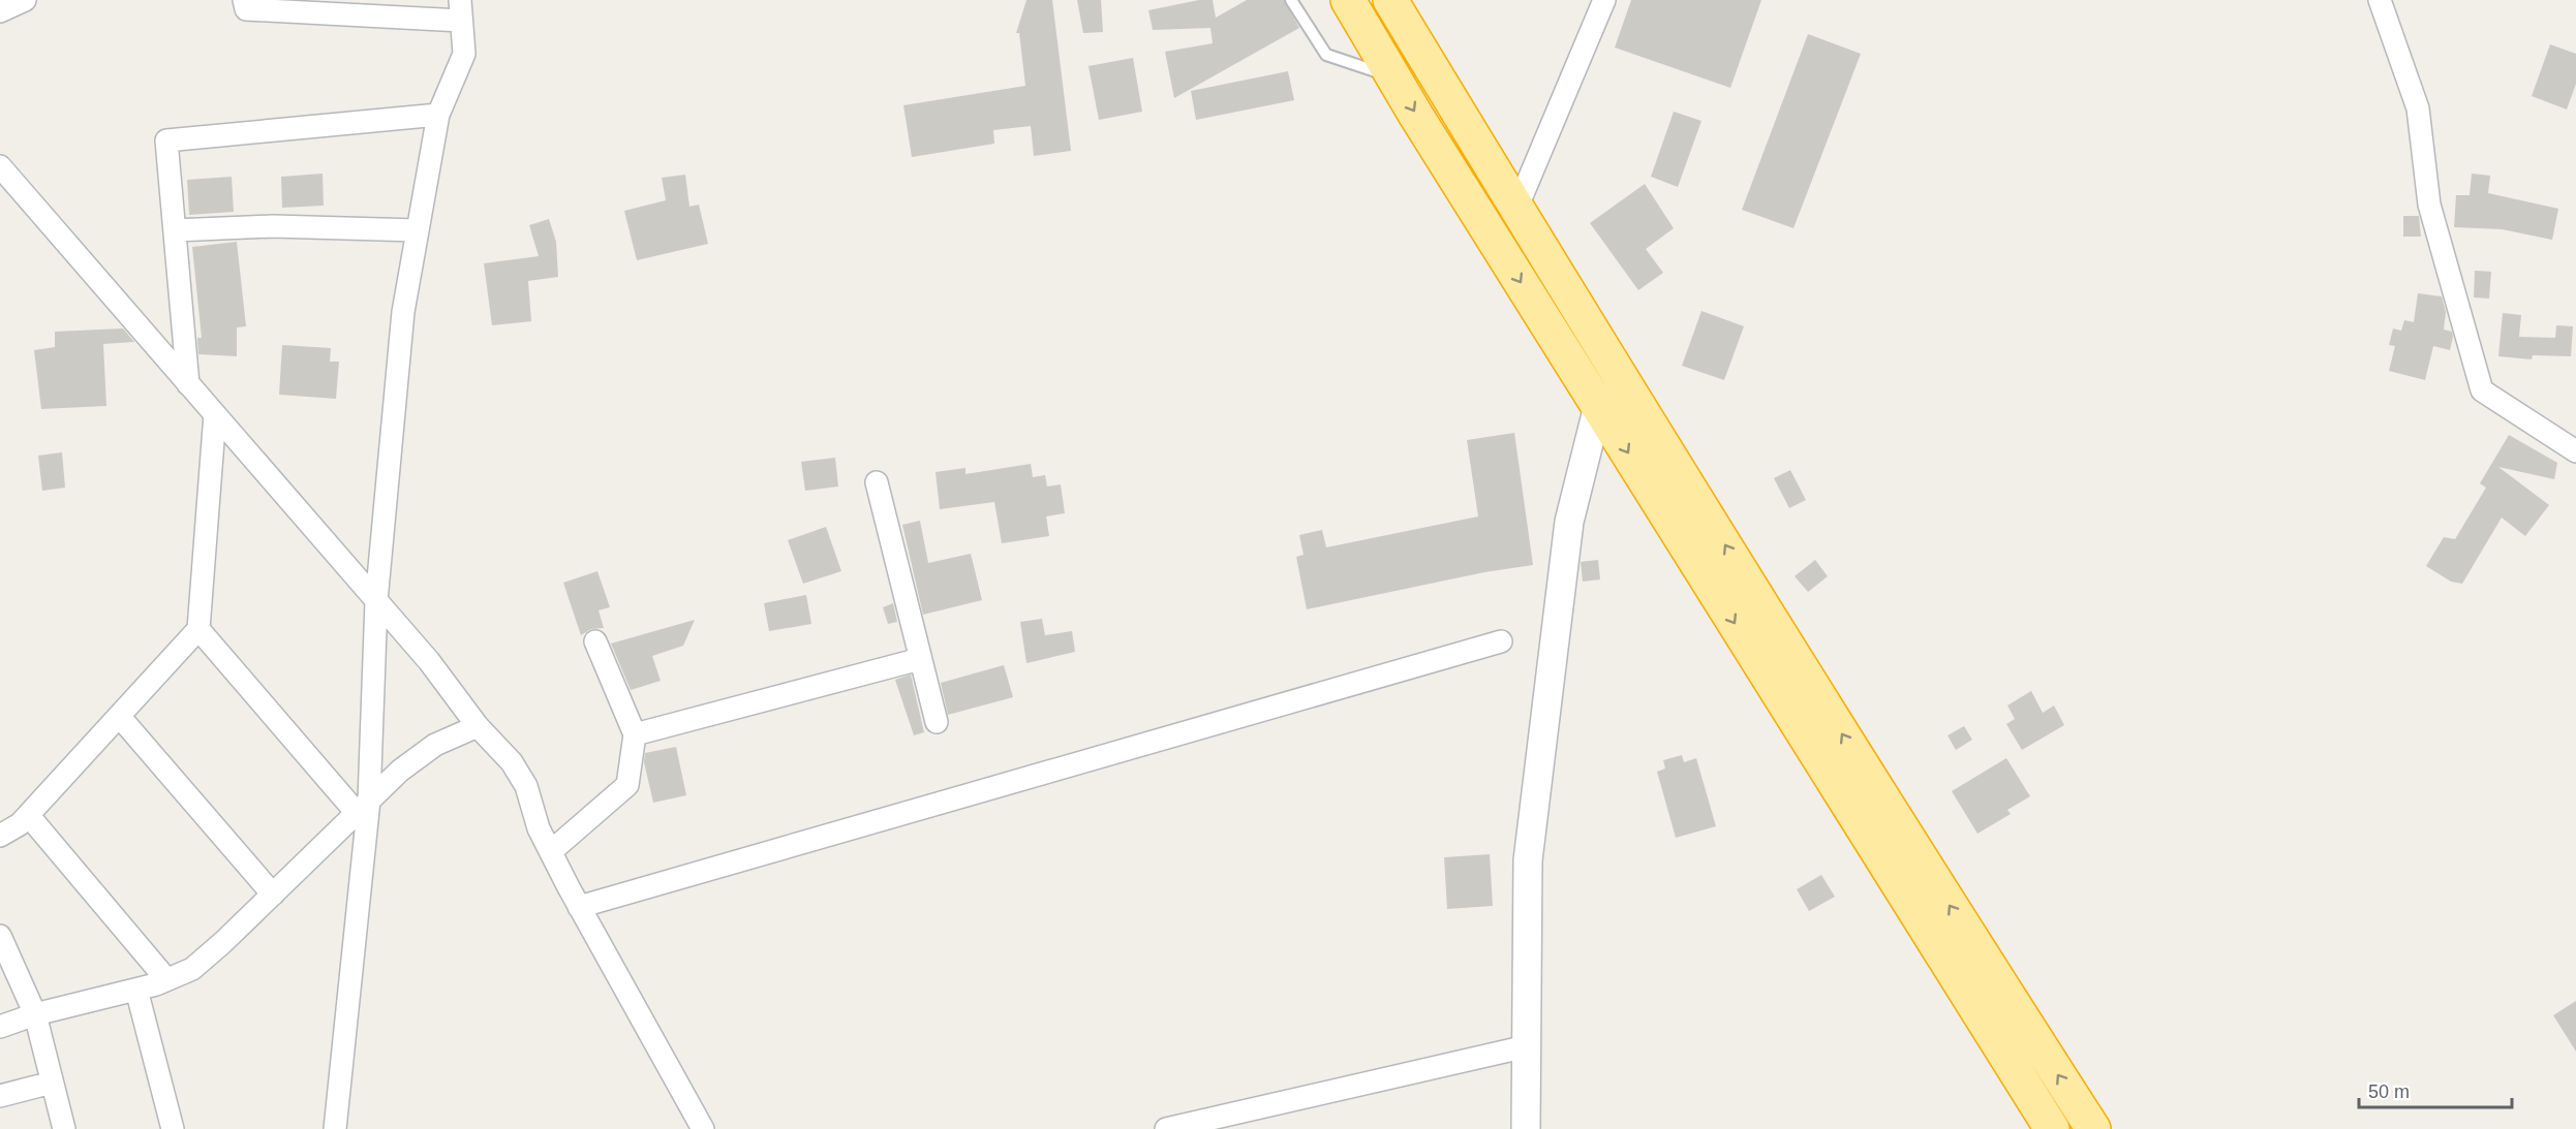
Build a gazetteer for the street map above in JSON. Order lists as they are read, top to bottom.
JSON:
{
  "scale_bar": "50 m"
}
